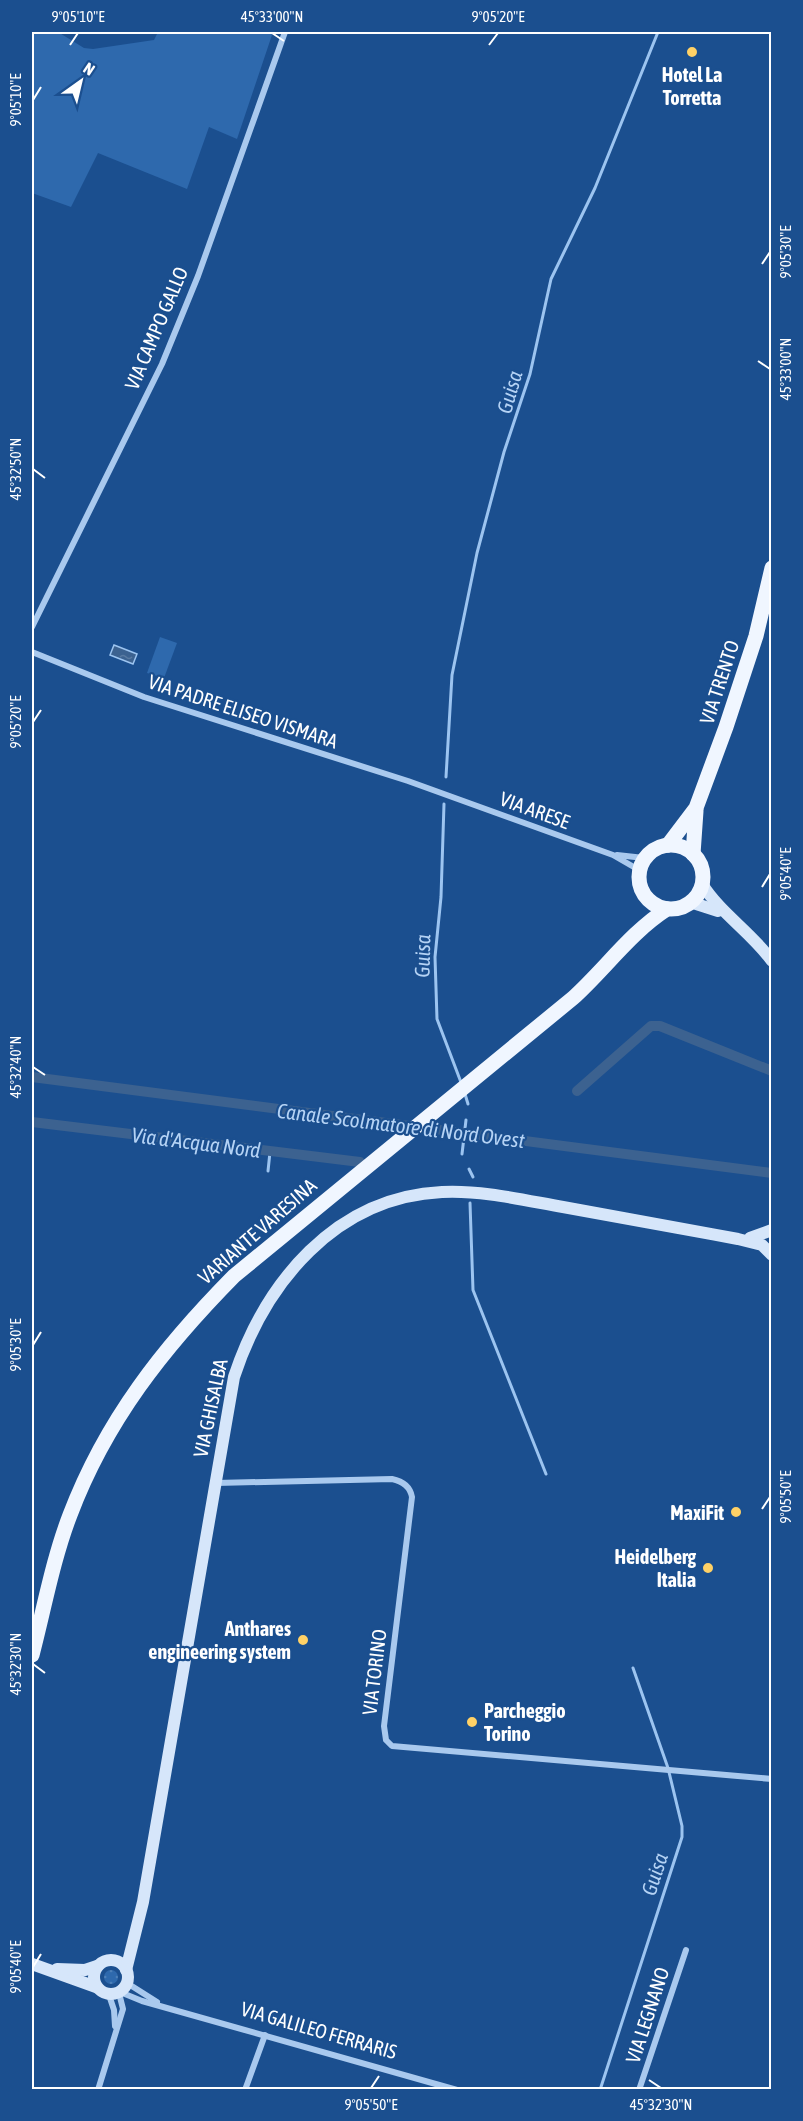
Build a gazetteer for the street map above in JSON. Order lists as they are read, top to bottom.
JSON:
{
  "streets": {
    "main road": ["VIA TRENTO", "VARIANTE VARESINA"],
    "street": [
      "VIA CAMPO GALLO",
      "VIA PADRE ELISEO VISMARA",
      "VIA ARESE",
      "VIA GHISALBA",
      "VIA TORINO",
      "VIA LEGNANO",
      "VIA GALILEO FERRARIS"
    ]
  },
  "crossings": [
    ["VIA TRENTO", "VIA ARESE"],
    ["VIA TRENTO", "VARIANTE VARESINA"],
    ["VIA PADRE ELISEO VISMARA", "VIA ARESE"],
    ["VIA ARESE", "VARIANTE VARESINA"],
    ["VIA GHISALBA", "VIA TORINO"],
    ["VIA GHISALBA", "VIA GALILEO FERRARIS"]
  ],
  "water": ["Guisa", "Canale Scolmatore di Nord Ovest", "Via d'Acqua Nord"],
  "places": [
    "Hotel La Torretta",
    "MaxiFit",
    "Heidelberg Italia",
    "Anthares engineering system",
    "Parcheggio Torino"
  ],
  "north": "top right",
  "coordinates": [
    "9°05'10\"E",
    "45°33'00\"N",
    "9°05'20\"E",
    "9°05'30\"E",
    "45°32'50\"N",
    "9°05'40\"E",
    "45°32'40\"N",
    "9°05'50\"E",
    "45°32'30\"N"
  ]
}
